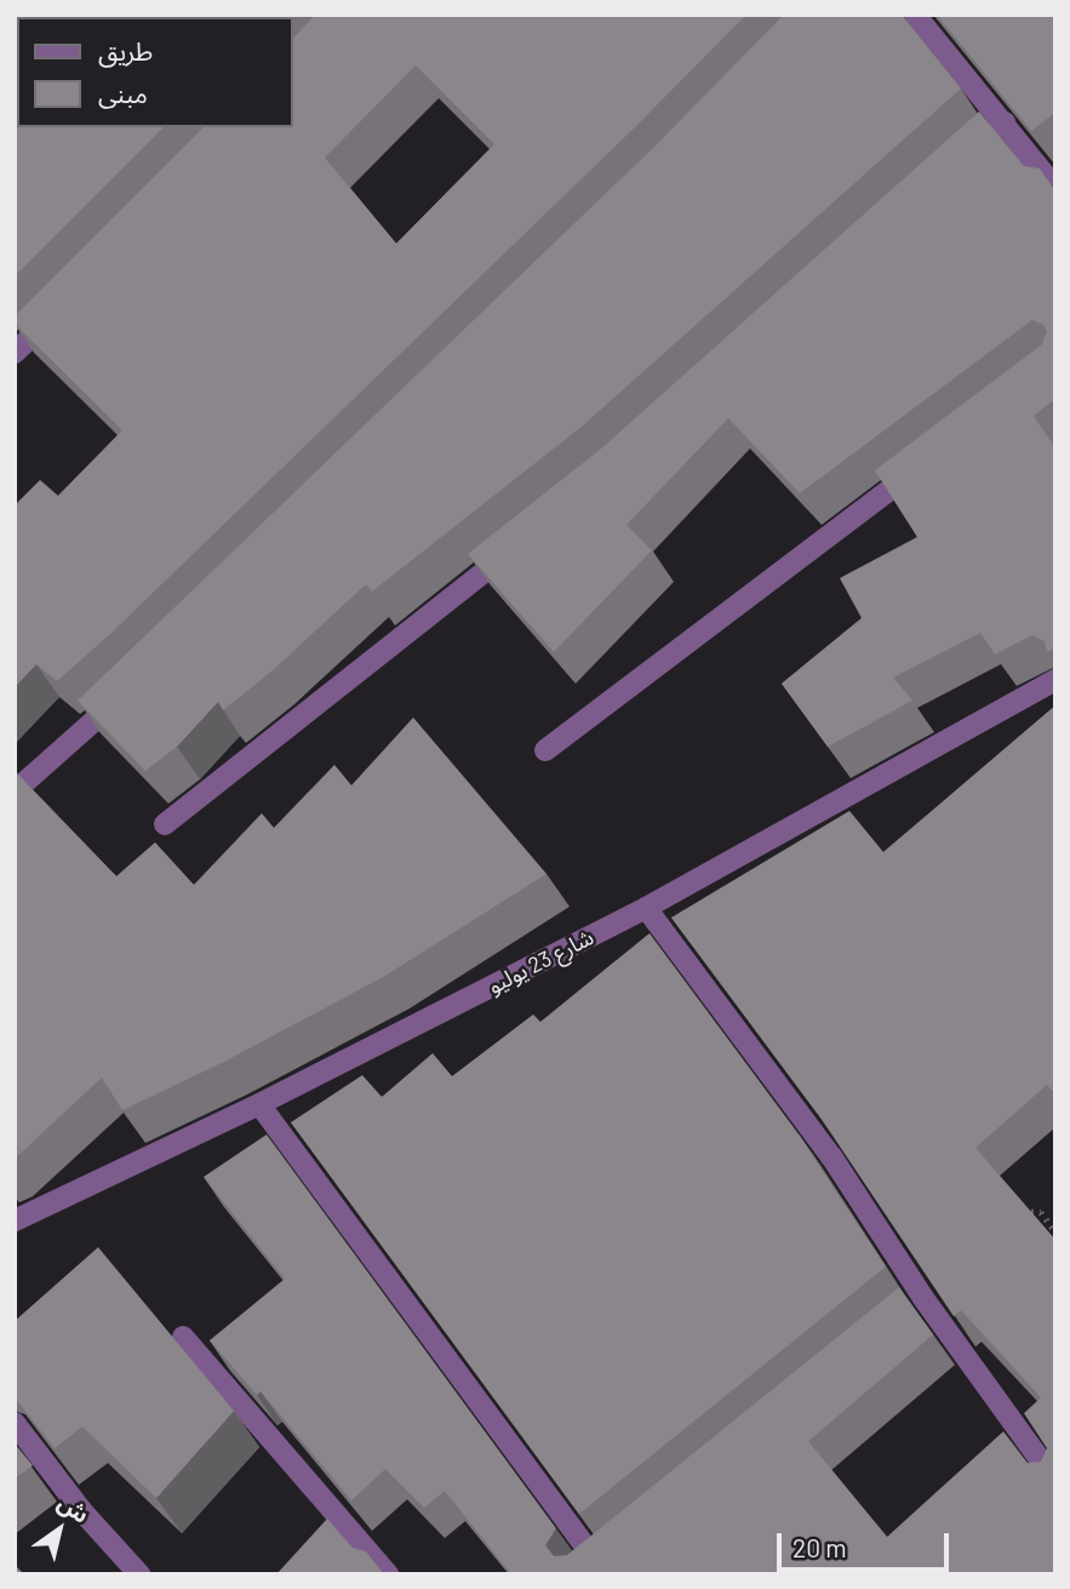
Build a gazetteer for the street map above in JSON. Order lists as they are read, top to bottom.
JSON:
{
  "streets": {
    "street": ["شارع 23 يوليو"]
  },
  "legend": ["طريق", "مبنى"],
  "scale_bar": "20 m",
  "north": "top right"
}
